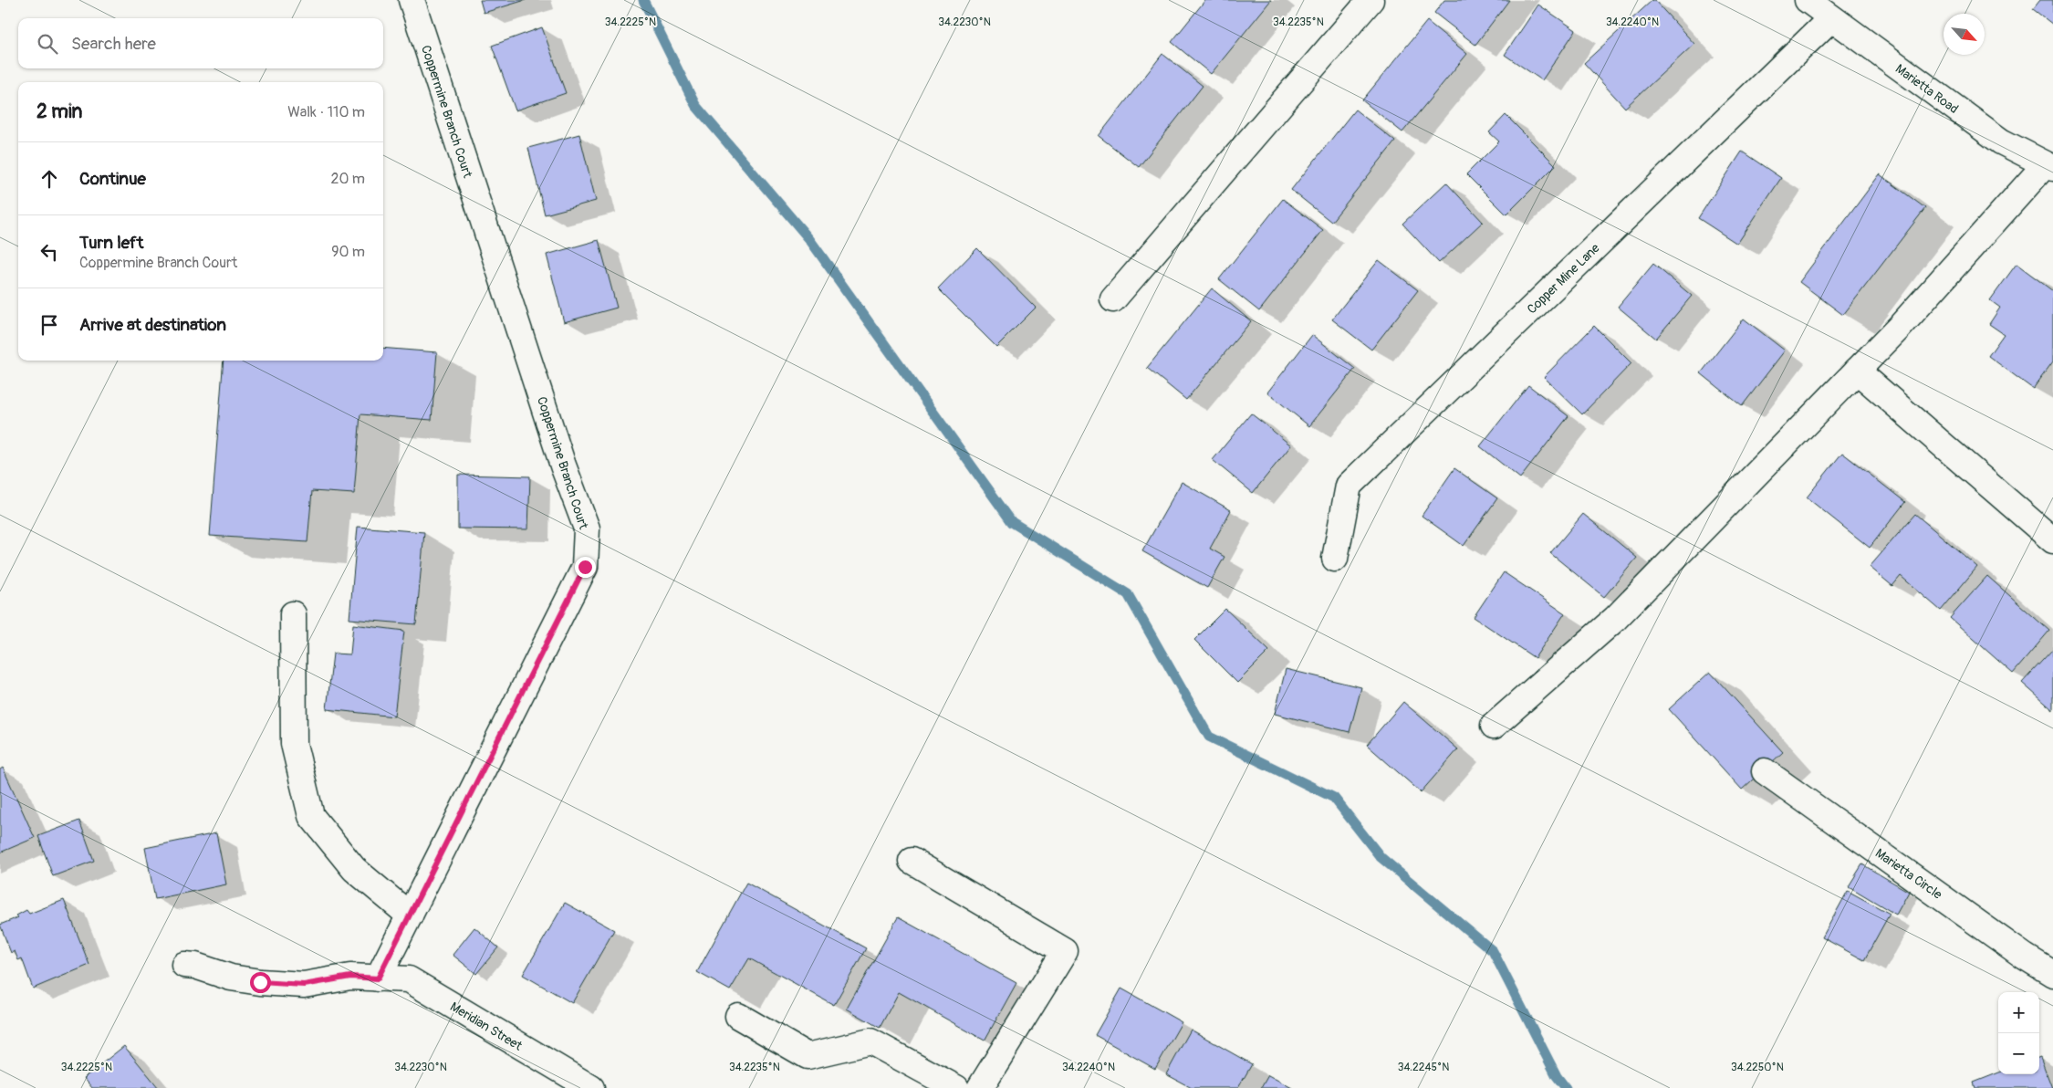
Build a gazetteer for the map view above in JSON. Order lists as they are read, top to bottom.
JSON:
{
  "streets": {
    "street": [
      "Marietta Road",
      "Coppermine Branch Court",
      "Copper Mine Lane",
      "Marietta Circle",
      "Meridian Street"
    ]
  },
  "crossings": [
    ["Marietta Road", "Copper Mine Lane"],
    ["Coppermine Branch Court", "Meridian Street"]
  ],
  "north": "bottom right",
  "page": {
    "search": "Search here",
    "heading": ["2 min", "Walk · 110 m"],
    "list": [
      ["Continue", "20 m"],
      ["Turn left", "Coppermine Branch Court", "90 m"],
      "Arrive at destination"
    ],
    "map_buttons": ["+", "−"]
  },
  "coordinates": [
    "34.2225°N",
    "34.2230°N",
    "34.2235°N",
    "34.2240°N",
    "34.2245°N",
    "34.2250°N"
  ]
}
